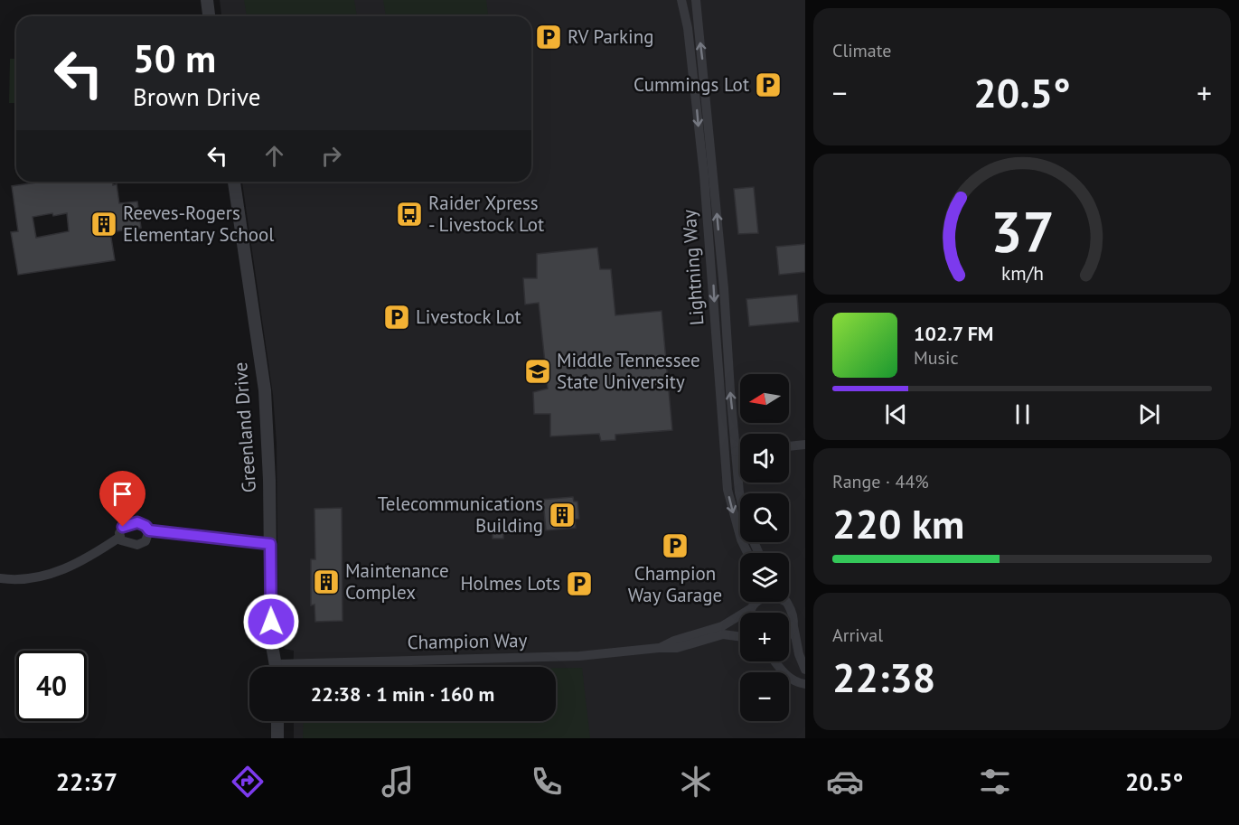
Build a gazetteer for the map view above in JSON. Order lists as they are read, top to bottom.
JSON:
{
  "streets": {
    "street": ["Lightning Way", "Greenland Drive", "Champion Way"]
  },
  "places": {
    "parking": [
      "RV Parking",
      "Cummings Lot",
      "Livestock Lot",
      "Champion Way Garage",
      "Holmes Lots"
    ],
    "bus stop": ["Raider Xpress - Livestock Lot"],
    "building": ["Reeves-Rogers Elementary School", "Telecommunications Building", "Maintenance Complex"],
    "school or university": ["Middle Tennessee State University"]
  },
  "north": "left",
  "page": {
    "tile": [
      "Climate",
      ["Range · 44%", "220 km"],
      ["Arrival", "22:38"]
    ],
    "turn": ["50 m", "Brown Drive"],
    "heat": ["−", "20.5°", "+"],
    "song": ["102.7 FM", "Music"],
    "map_buttons": ["+", "−"],
    "limit": "40",
    "trip": "22:38 · 1 min · 160 m",
    "tabs": ["22:37", "20.5°"],
    "gauge": ["37", "km/h"]
  }
}
